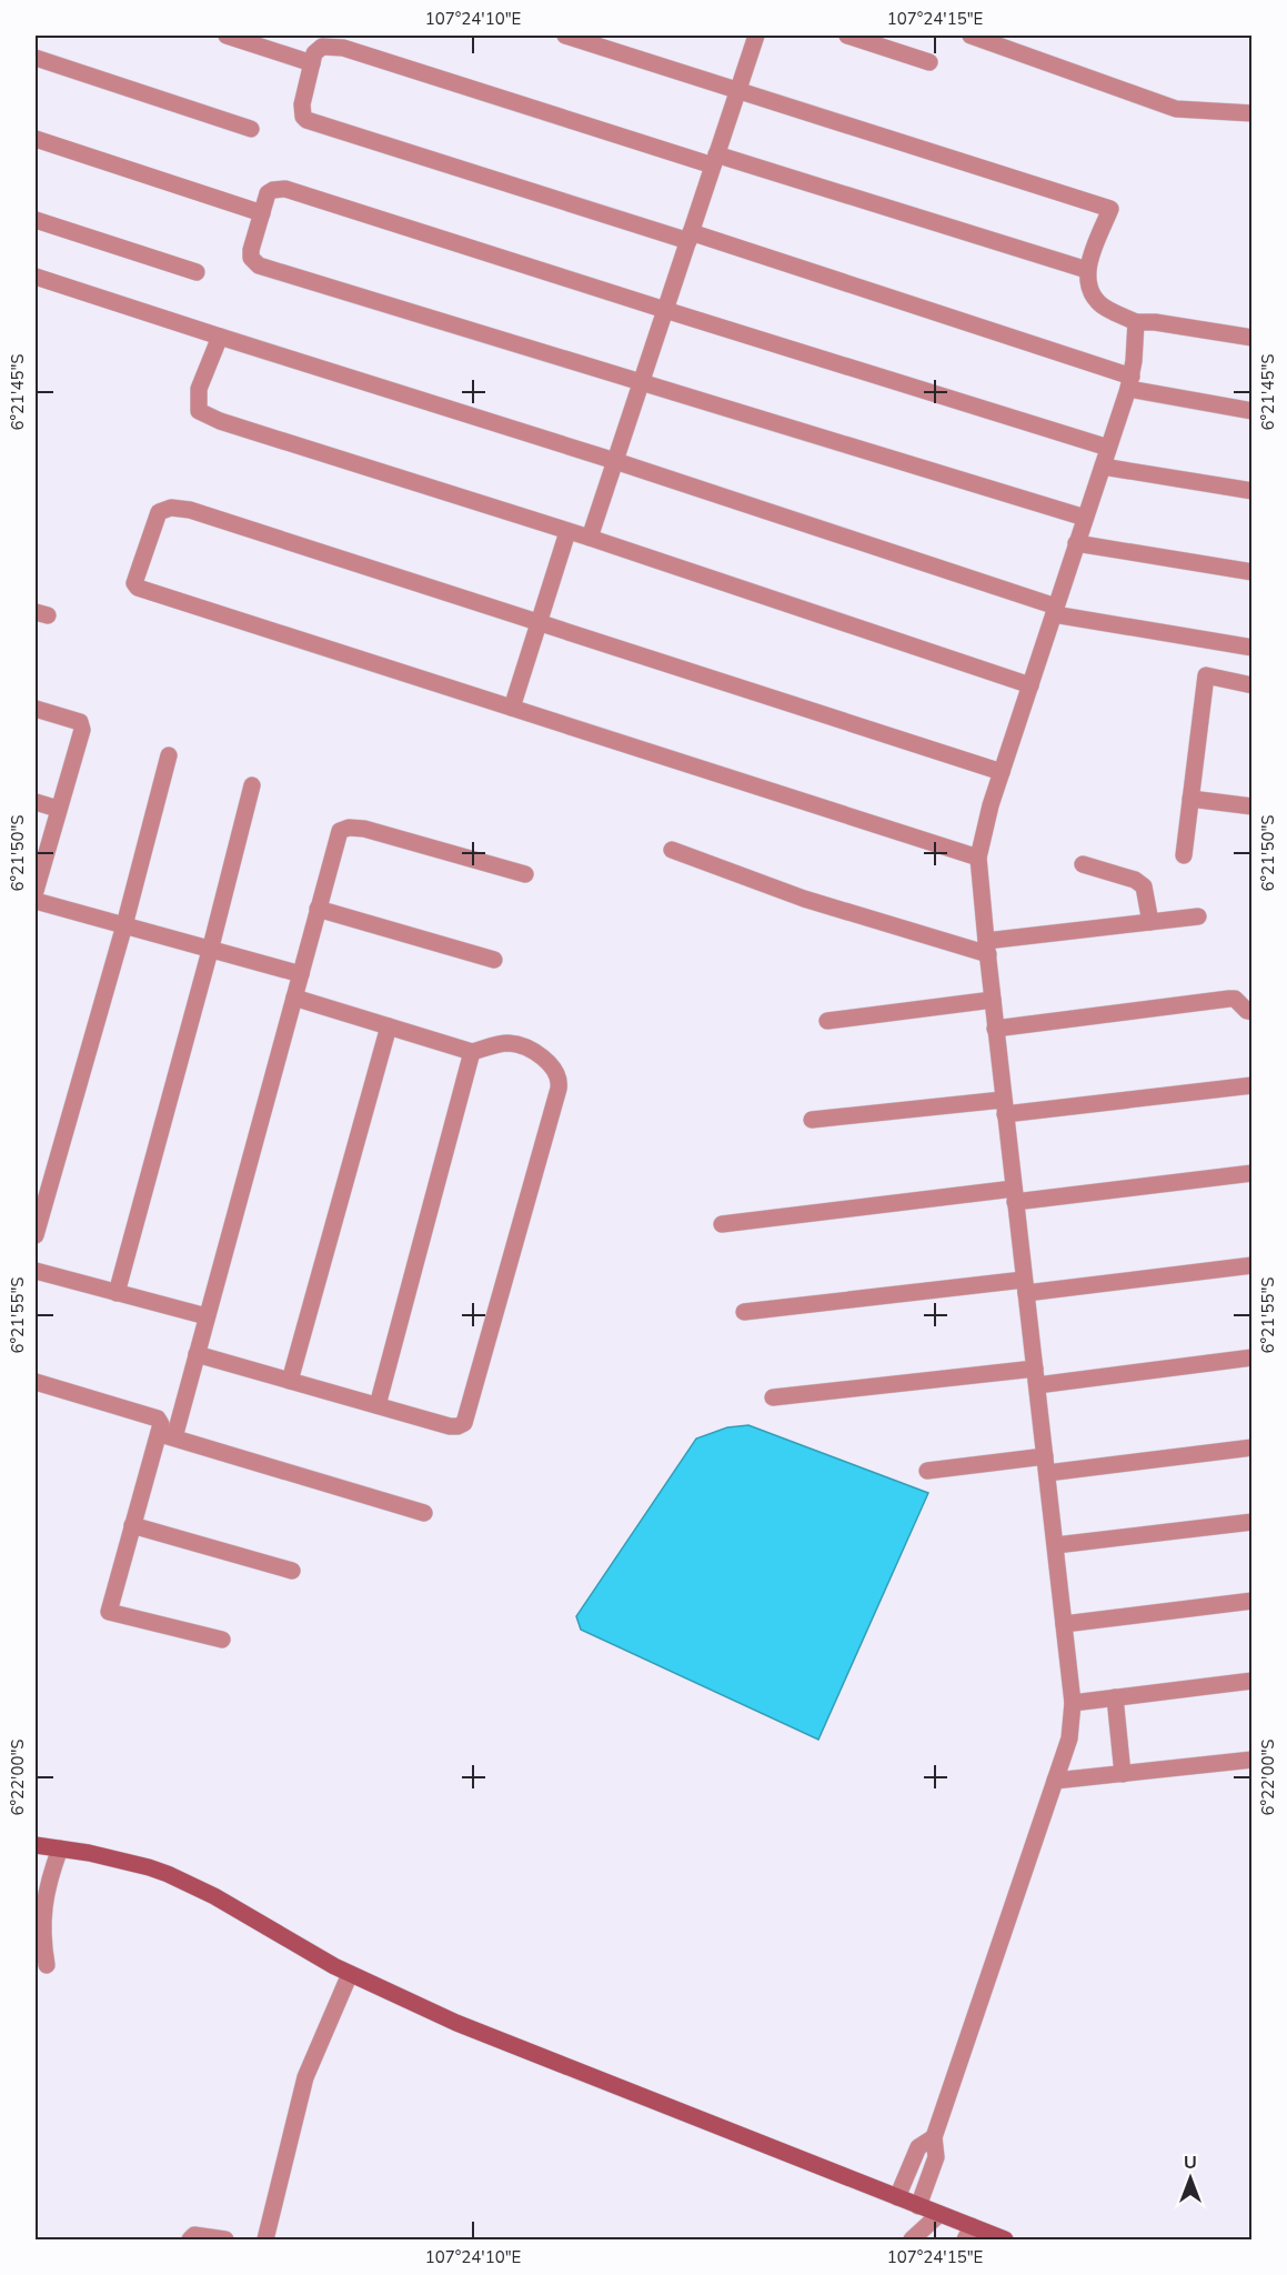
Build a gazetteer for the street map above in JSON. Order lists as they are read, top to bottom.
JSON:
{
  "north": "top",
  "coordinates": [
    "107°24'10\"E",
    "107°24'15\"E",
    "6°21'45\"S",
    "6°21'50\"S",
    "6°21'55\"S",
    "6°22'00\"S"
  ]
}
